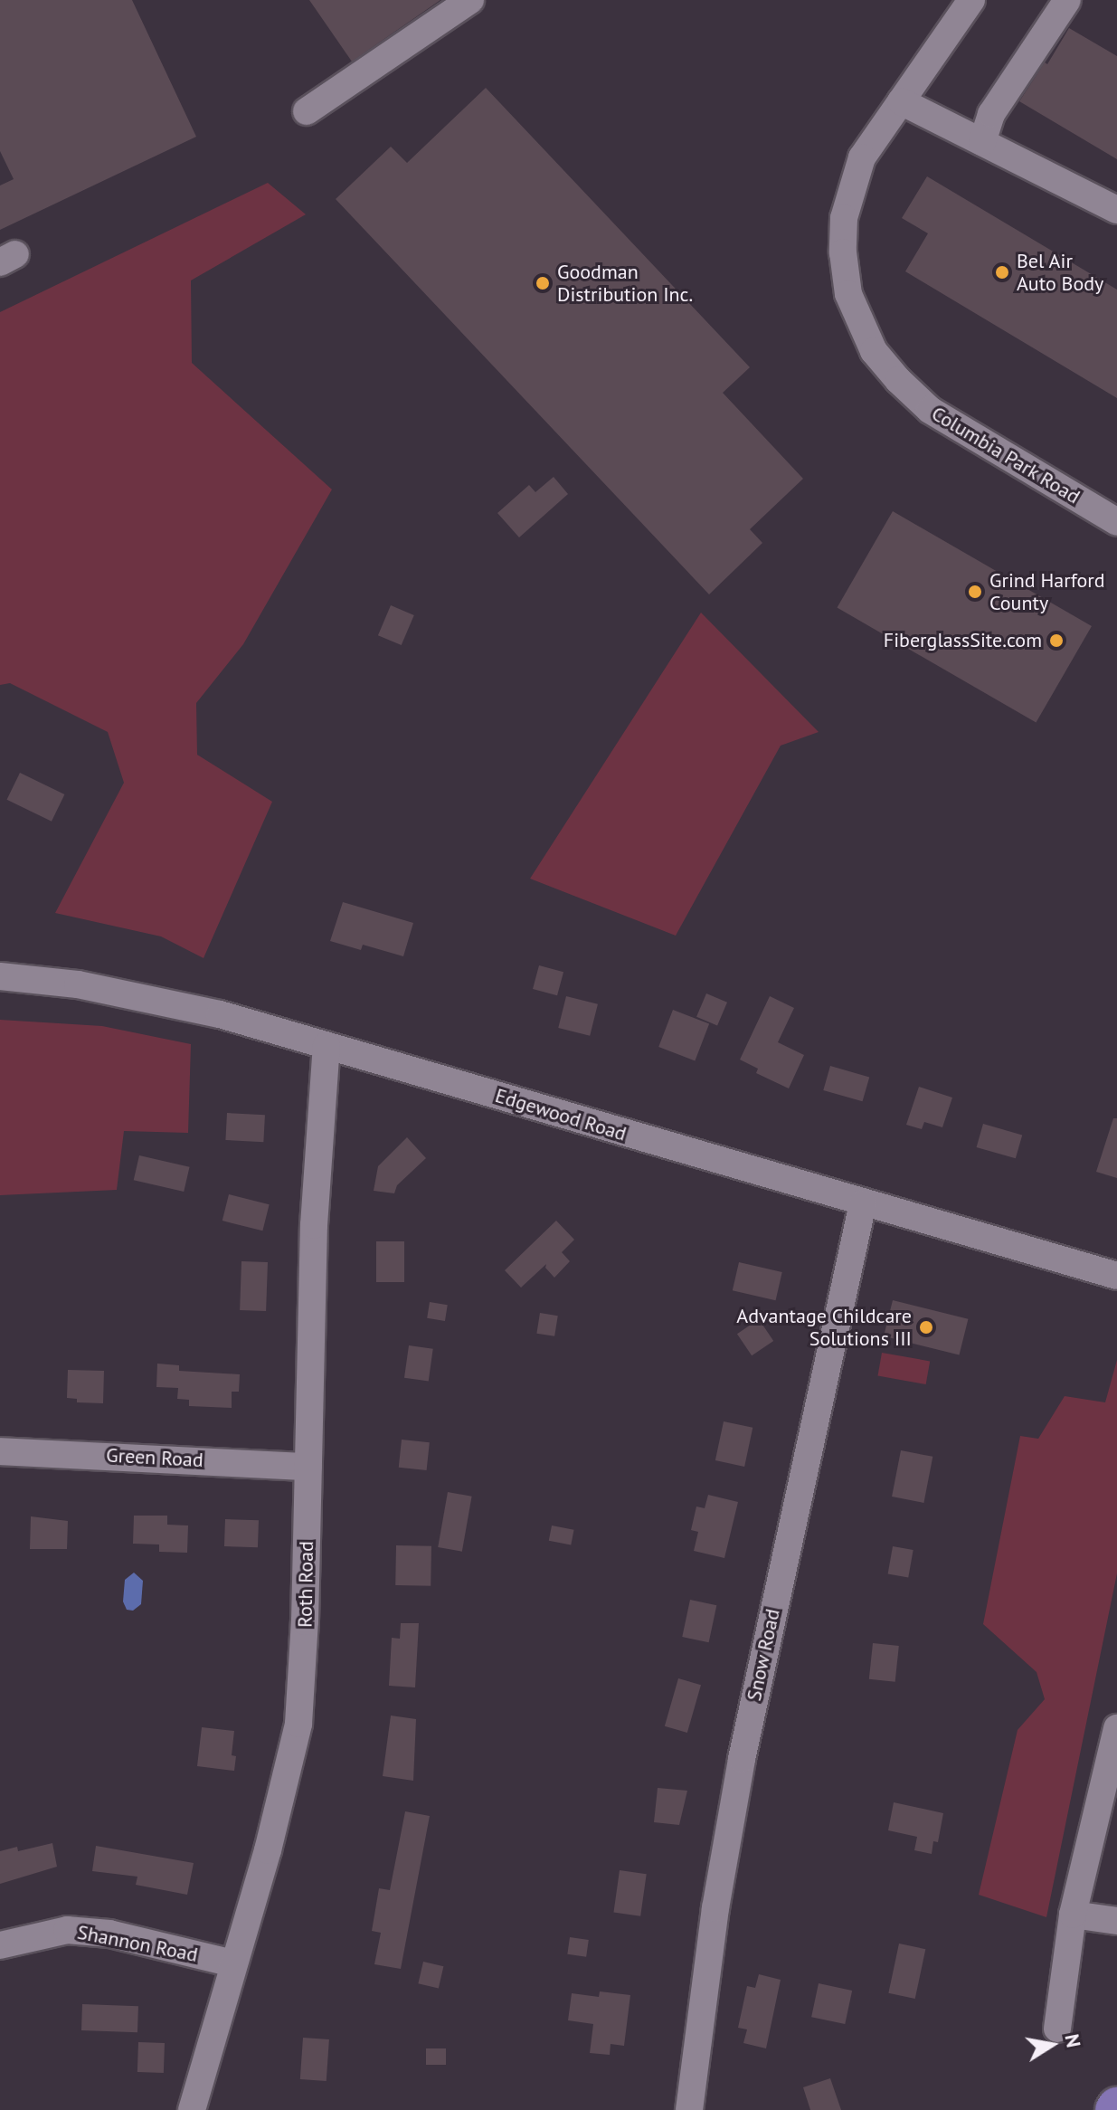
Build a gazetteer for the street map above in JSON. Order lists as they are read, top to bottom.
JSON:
{
  "streets": {
    "street": [
      "Columbia Park Road",
      "Edgewood Road",
      "Green Road",
      "Roth Road",
      "Snow Road",
      "Shannon Road"
    ]
  },
  "crossings": [
    ["Edgewood Road", "Roth Road"],
    ["Edgewood Road", "Snow Road"],
    ["Green Road", "Roth Road"],
    ["Roth Road", "Shannon Road"]
  ],
  "places": [
    "Bel Air Auto Body",
    "Goodman Distribution Inc.",
    "Grind Harford County",
    "FiberglassSite.com",
    "Advantage Childcare Solutions III"
  ],
  "north": "right"
}
